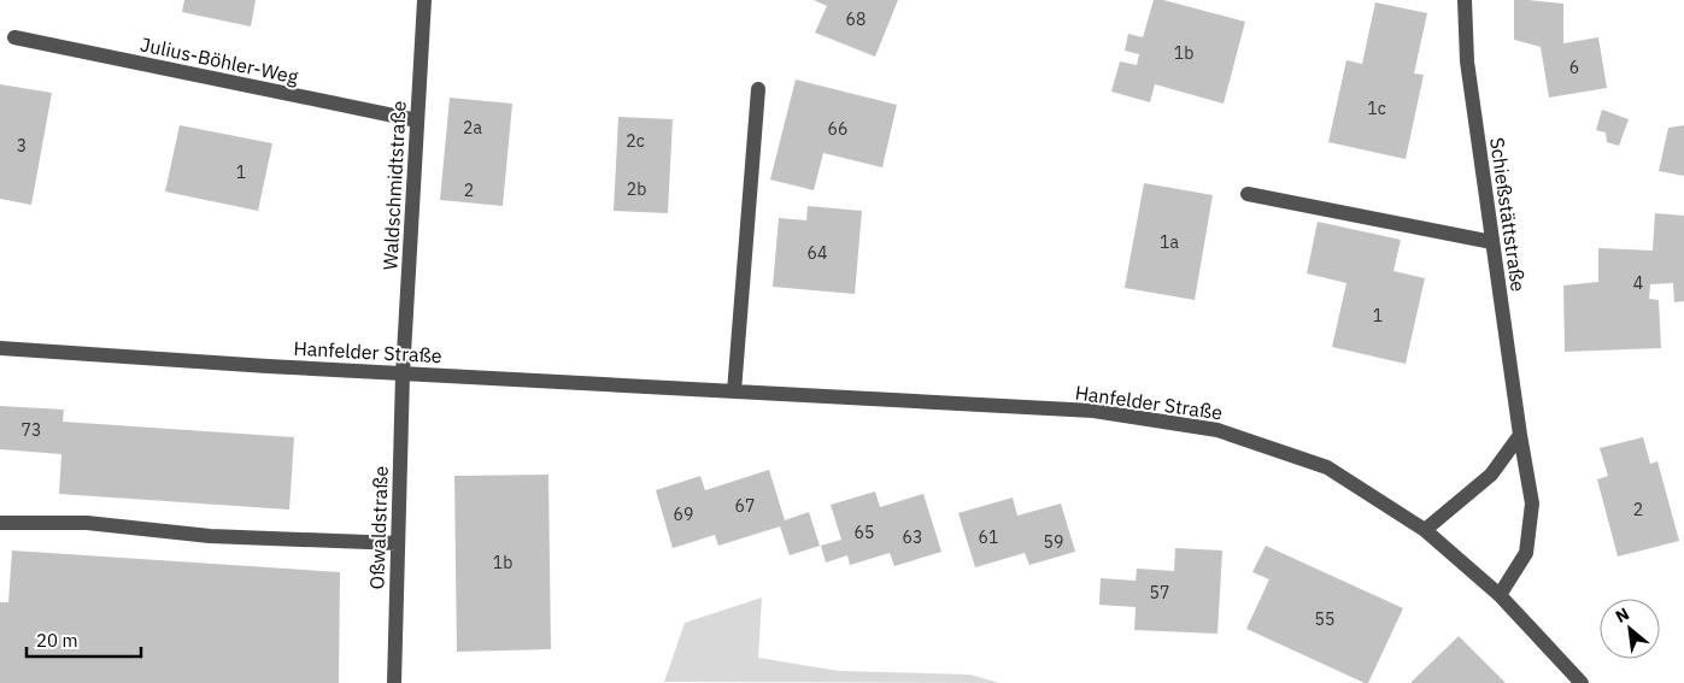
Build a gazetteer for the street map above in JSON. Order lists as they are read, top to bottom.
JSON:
{
  "streets": {
    "street": [
      "Julius-Böhler-Weg",
      "Waldschmidtstraße",
      "Schießstättstraße",
      "Hanfelder Straße",
      "Oßwaldstraße"
    ]
  },
  "crossings": [
    ["Julius-Böhler-Weg", "Waldschmidtstraße"],
    ["Waldschmidtstraße", "Hanfelder Straße"],
    ["Waldschmidtstraße", "Oßwaldstraße"],
    ["Schießstättstraße", "Hanfelder Straße"],
    ["Hanfelder Straße", "Oßwaldstraße"]
  ],
  "house_numbers": [
    "68",
    "1b",
    "6",
    "1c",
    "2a",
    "66",
    "2c",
    "3",
    "1",
    "2b",
    "2",
    "1a",
    "64",
    "4",
    "1",
    "73",
    "67",
    "2",
    "69",
    "65",
    "63",
    "61",
    "59",
    "1b",
    "57",
    "55"
  ],
  "scale_bar": "20 m",
  "north": "top left"
}
